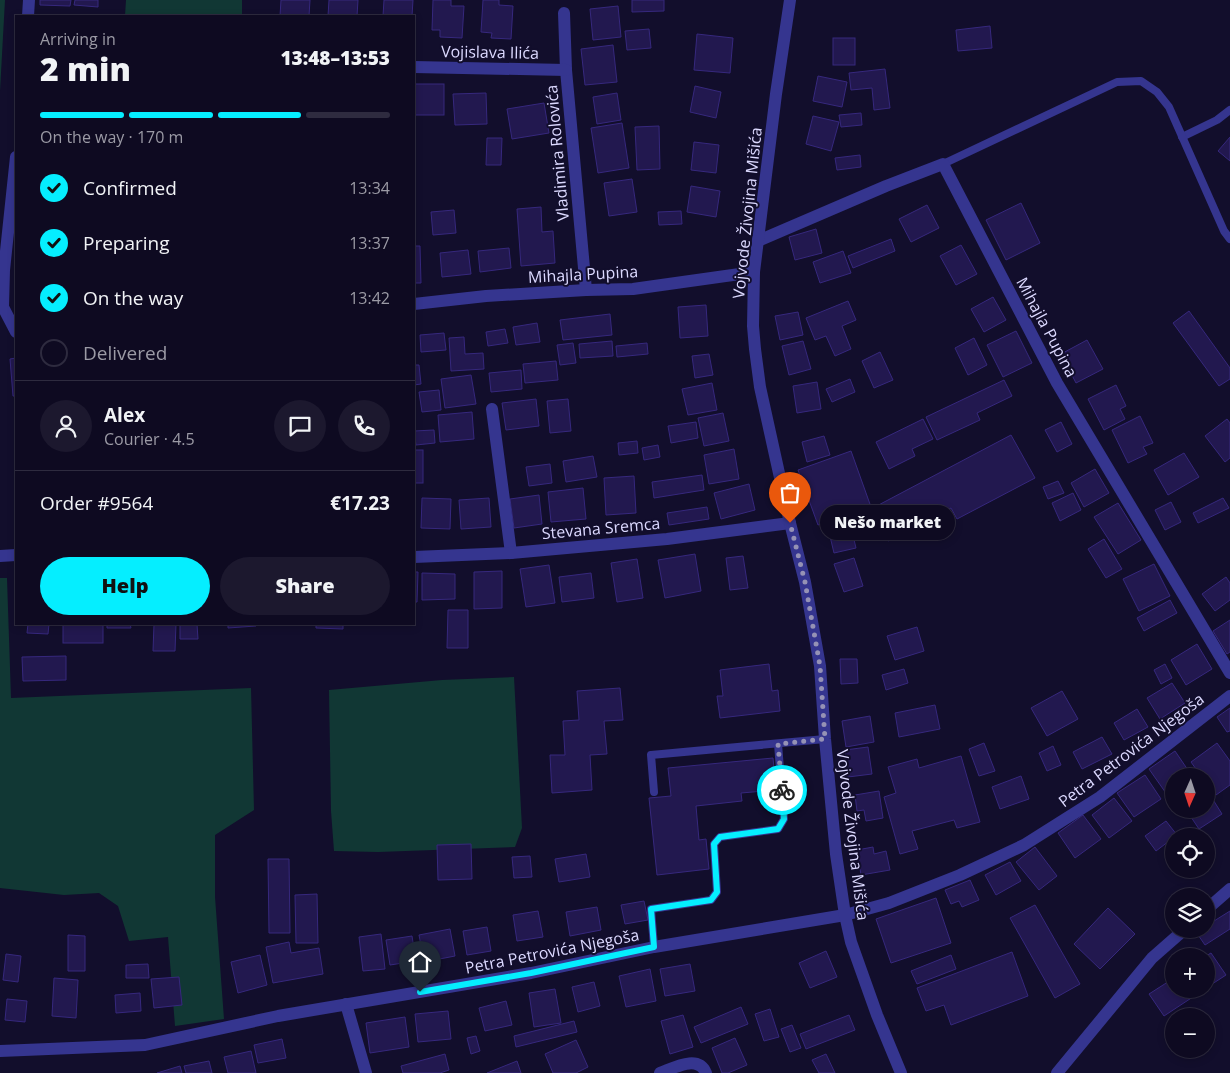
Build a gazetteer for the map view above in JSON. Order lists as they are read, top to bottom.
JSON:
{
  "streets": {
    "street": [
      "Vojislava Ilića",
      "Vladimira Rolovića",
      "Vojvode Živojina Mišića",
      "Mihajla Pupina",
      "Stevana Sremca",
      "Petra Petrovića Njegoša"
    ]
  },
  "crossings": [
    ["Vojislava Ilića", "Vladimira Rolovića"],
    ["Vladimira Rolovića", "Mihajla Pupina"],
    ["Vojvode Živojina Mišića", "Mihajla Pupina"],
    ["Vojvode Živojina Mišića", "Stevana Sremca"],
    ["Vojvode Živojina Mišića", "Petra Petrovića Njegoša"]
  ],
  "places": ["Nešo market"],
  "north": "bottom",
  "page": {
    "heading": ["2 min", "Arriving in", "13:48–13:53"],
    "panel": [
      "Alex",
      "Courier · 4.5",
      "Order #9564",
      "€17.23"
    ],
    "bar": "On the way · 170 m",
    "list": [
      ["Confirmed", "13:34"],
      ["Preparing", "13:37"],
      ["On the way", "13:42"],
      "Delivered"
    ],
    "bubble": "Nešo market",
    "buttons": ["Help", "Share"],
    "map_buttons": ["+", "−"]
  }
}
